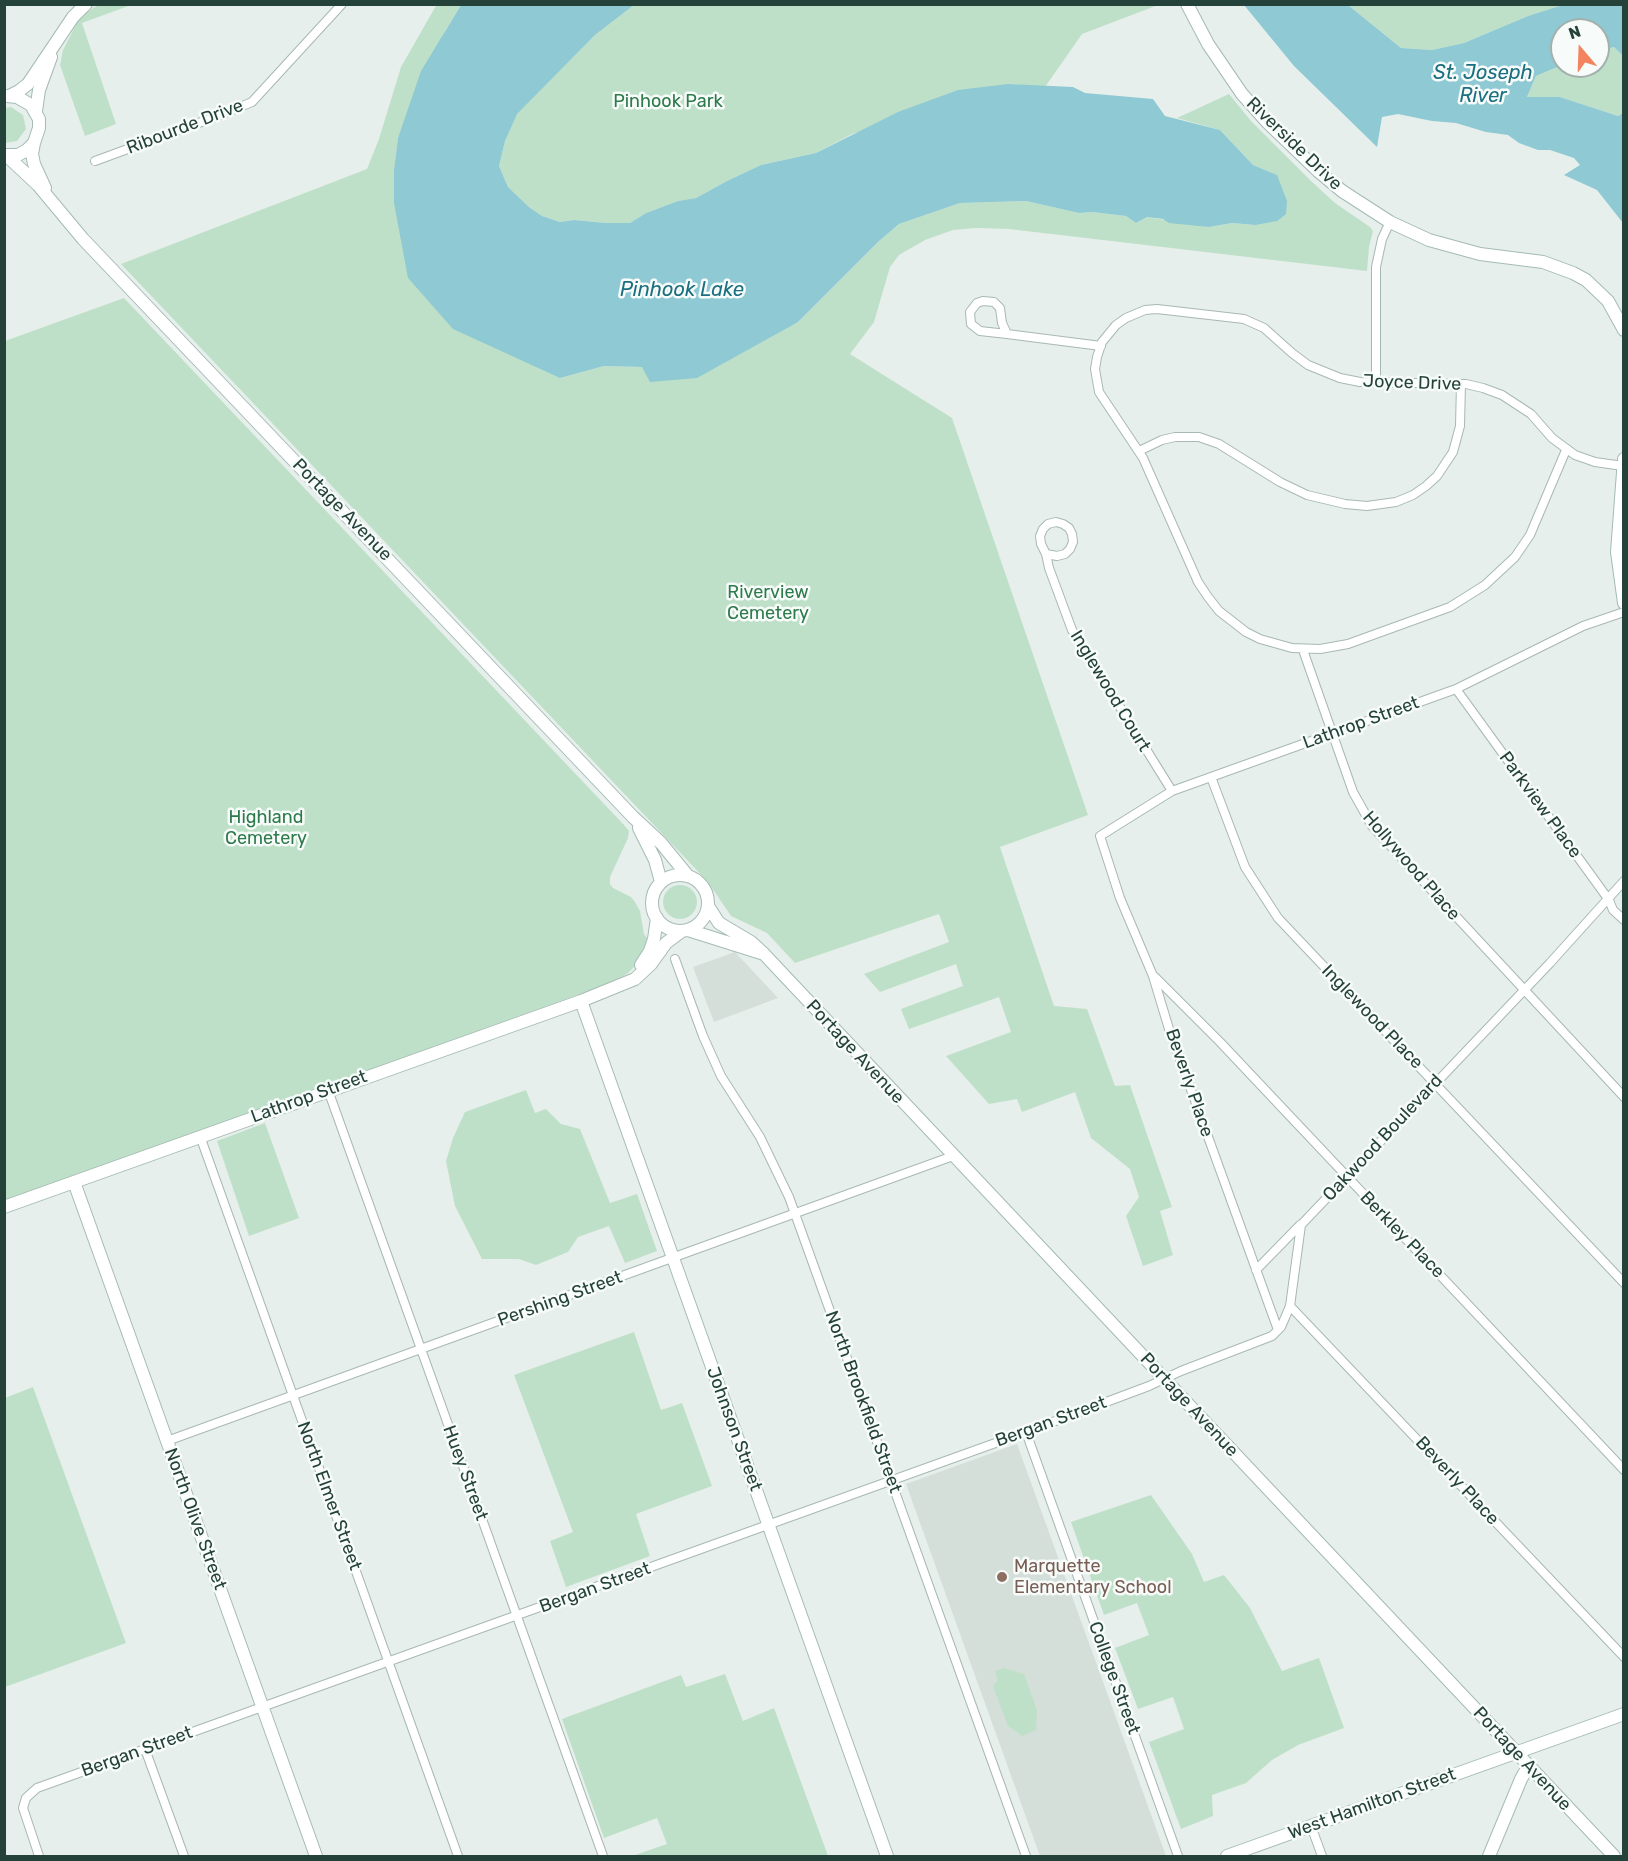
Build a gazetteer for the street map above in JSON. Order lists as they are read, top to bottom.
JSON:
{
  "streets": {
    "street": [
      "Ribourde Drive",
      "Riverside Drive",
      "Joyce Drive",
      "Portage Avenue",
      "Inglewood Court",
      "Lathrop Street",
      "Parkview Place",
      "Hollywood Place",
      "Inglewood Place",
      "Beverly Place",
      "Oakwood Boulevard",
      "Berkley Place",
      "Pershing Street",
      "North Brookfield Street",
      "Bergan Street",
      "Johnson Street",
      "Huey Street",
      "North Elmer Street",
      "North Olive Street",
      "College Street",
      "West Hamilton Street"
    ]
  },
  "crossings": [
    ["Portage Avenue", "Lathrop Street"],
    ["Portage Avenue", "Pershing Street"],
    ["Portage Avenue", "Bergan Street"],
    ["Portage Avenue", "West Hamilton Street"],
    ["Inglewood Court", "Lathrop Street"],
    ["Lathrop Street", "Parkview Place"],
    ["Lathrop Street", "Hollywood Place"],
    ["Lathrop Street", "Inglewood Place"],
    ["Lathrop Street", "Beverly Place"],
    ["Lathrop Street", "Johnson Street"],
    ["Lathrop Street", "Huey Street"],
    ["Lathrop Street", "North Elmer Street"],
    ["Lathrop Street", "North Olive Street"],
    ["Parkview Place", "Oakwood Boulevard"],
    ["Hollywood Place", "Oakwood Boulevard"],
    ["Inglewood Place", "Oakwood Boulevard"],
    ["Beverly Place", "Berkley Place"],
    ["Oakwood Boulevard", "Berkley Place"],
    ["Pershing Street", "North Brookfield Street"],
    ["Pershing Street", "Johnson Street"],
    ["Pershing Street", "Huey Street"],
    ["Pershing Street", "North Elmer Street"],
    ["Pershing Street", "North Olive Street"],
    ["North Brookfield Street", "Bergan Street"],
    ["Bergan Street", "Johnson Street"],
    ["Bergan Street", "Huey Street"],
    ["Bergan Street", "North Elmer Street"],
    ["Bergan Street", "North Olive Street"],
    ["Bergan Street", "College Street"]
  ],
  "water": ["St. Joseph River", "Pinhook Lake"],
  "parks": ["Pinhook Park", "Riverview Cemetery", "Highland Cemetery"],
  "places": ["Marquette Elementary School"],
  "north": "top"
}
